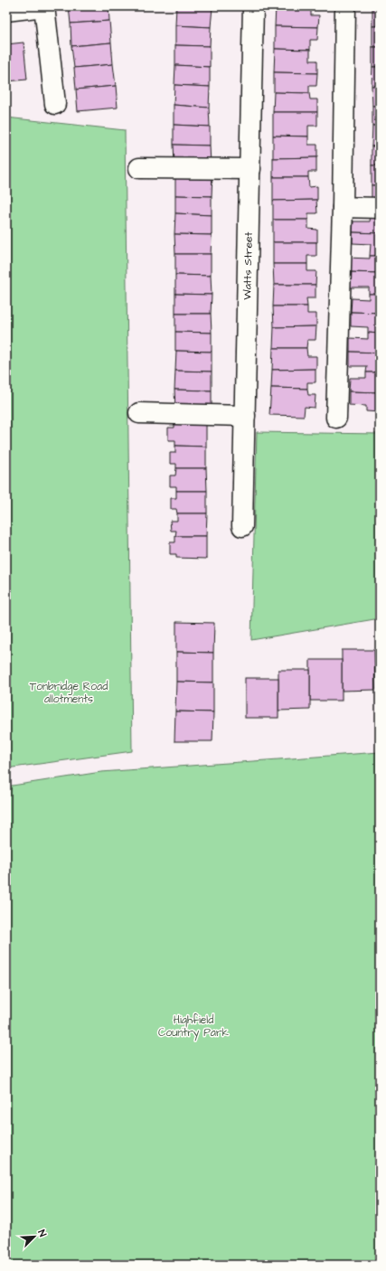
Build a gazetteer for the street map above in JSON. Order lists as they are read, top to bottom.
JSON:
{
  "streets": {
    "street": ["Watts Street"]
  },
  "parks": ["Tonbridge Road allotments", "Highfield Country Park"],
  "north": "top right"
}
